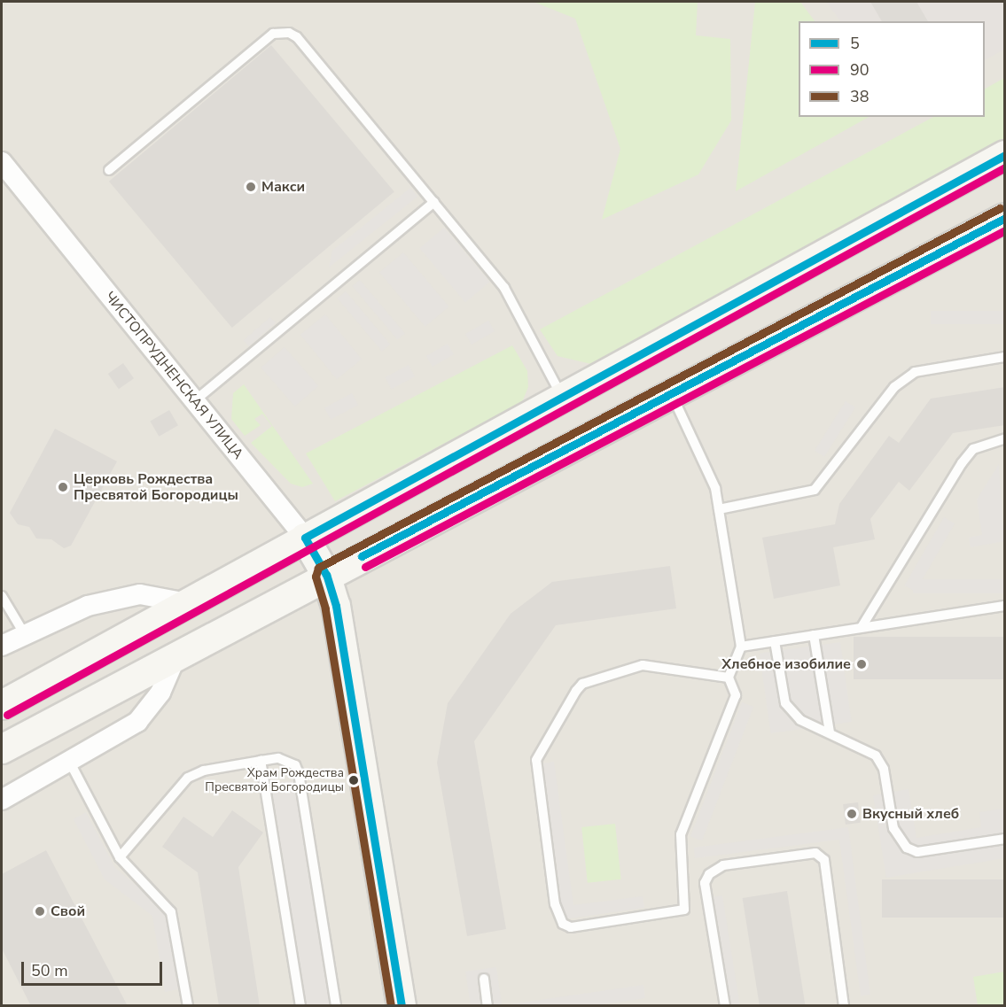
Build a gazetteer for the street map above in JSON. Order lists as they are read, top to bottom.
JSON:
{
  "streets": {
    "main road": ["ЧИСТОПРУДНЕНСКАЯ УЛИЦА"]
  },
  "places": [
    "Макси",
    "Церковь Рождества Пресвятой Богородицы",
    "Хлебное изобилие",
    "Храм Рождества Пресвятой Богородицы",
    "Вкусный хлеб",
    "Свой"
  ],
  "lines": ["transit line 5", "transit line 90", "transit line 38"],
  "legend": ["5", "90", "38"],
  "scale_bar": "50 m"
}
